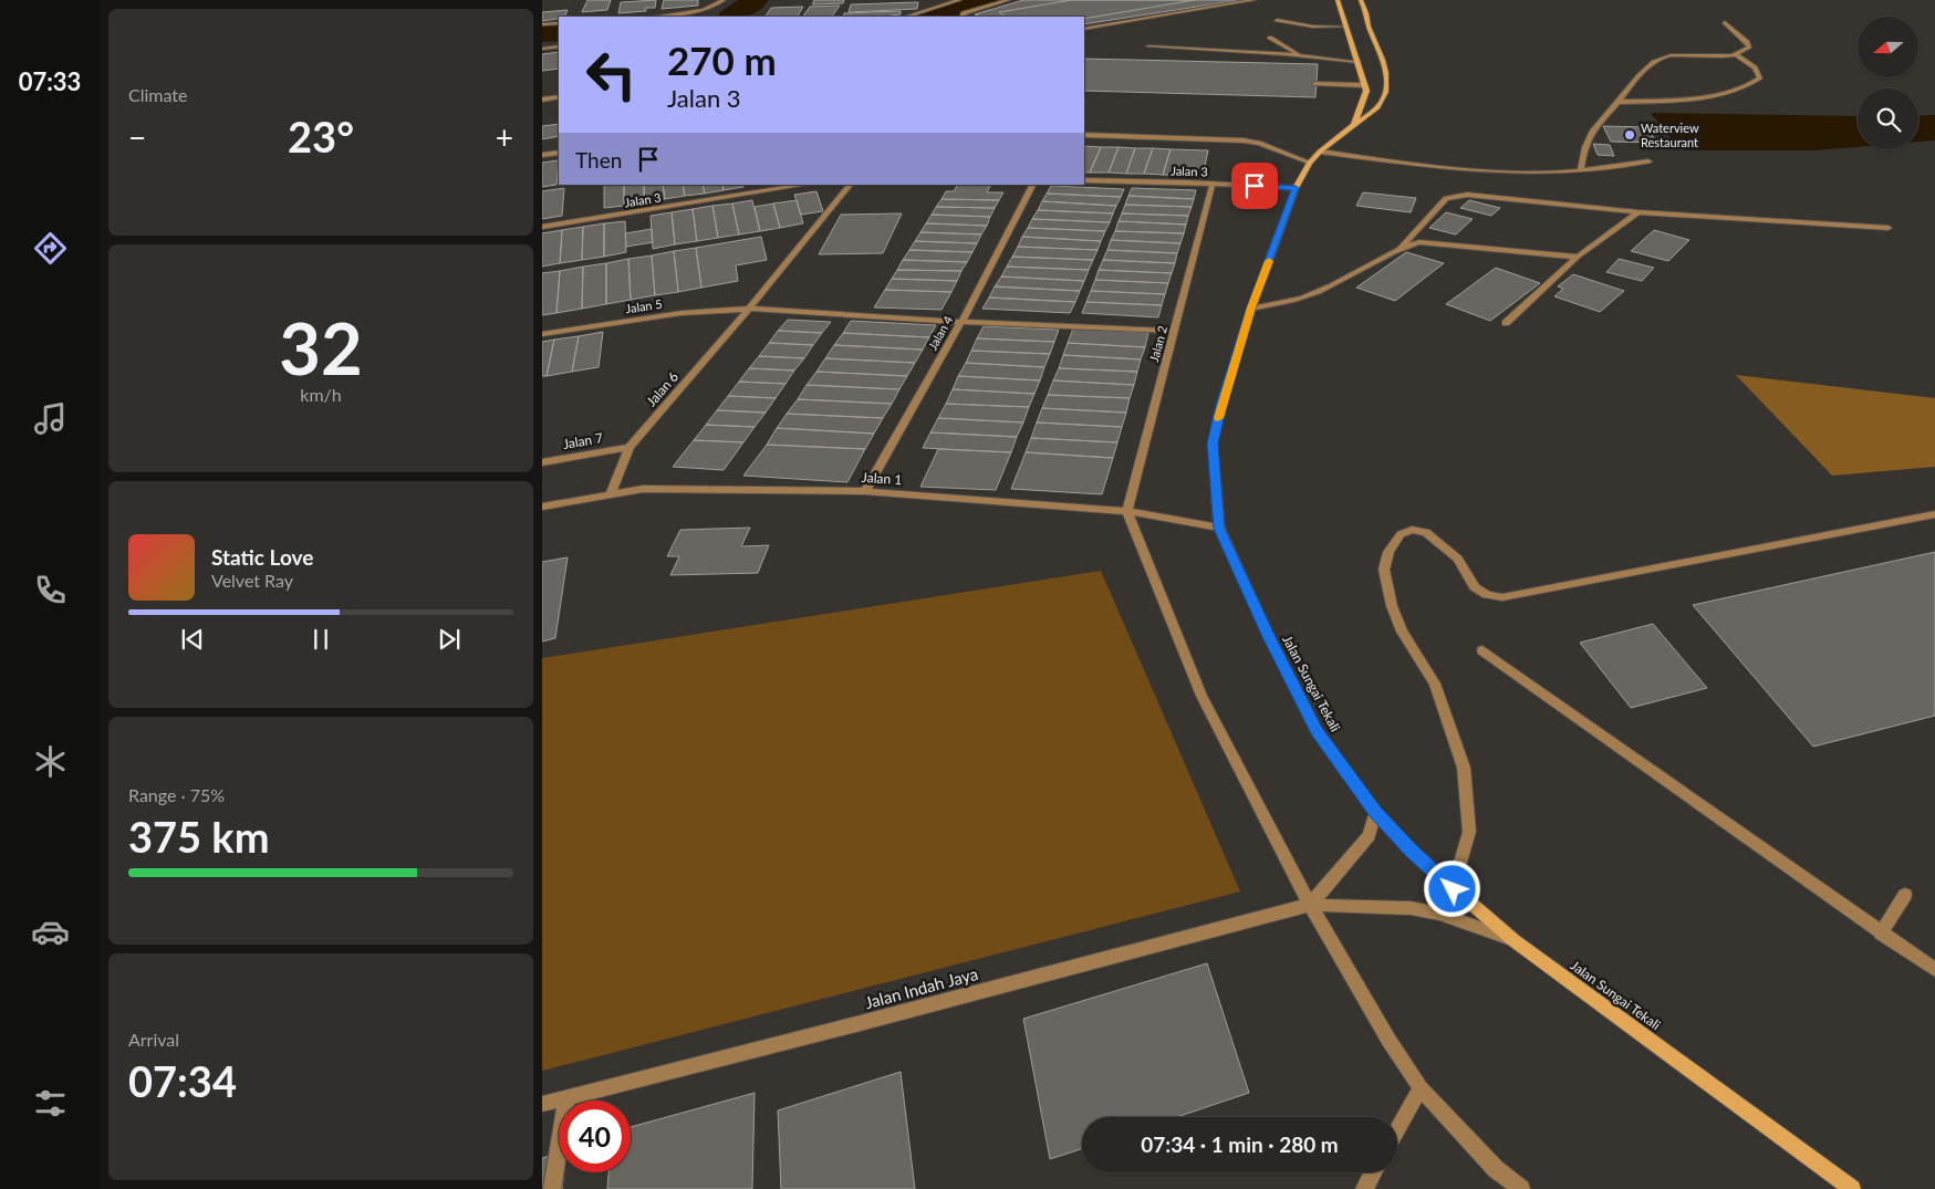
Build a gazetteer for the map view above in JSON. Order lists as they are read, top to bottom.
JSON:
{
  "streets": {
    "street": [
      "Jalan 3",
      "Jalan 5",
      "Jalan 4",
      "Jalan 2",
      "Jalan 6",
      "Jalan 7",
      "Jalan 1",
      "Jalan Sungai Tekali",
      "Jalan Indah Jaya"
    ]
  },
  "crossings": [
    ["Jalan 3", "Jalan 2"],
    ["Jalan 3", "Jalan Sungai Tekali"],
    ["Jalan 5", "Jalan 6"],
    ["Jalan 4", "Jalan 1"],
    ["Jalan 2", "Jalan 1"],
    ["Jalan 6", "Jalan 7"],
    ["Jalan 6", "Jalan 1"],
    ["Jalan 1", "Jalan Sungai Tekali"],
    ["Jalan Sungai Tekali", "Jalan Indah Jaya"]
  ],
  "places": ["Waterview Restaurant"],
  "north": "left",
  "page": {
    "tabs": "07:33",
    "tile": [
      "Climate",
      ["32", "km/h"],
      ["Range · 75%", "375 km"],
      ["Arrival", "07:34"]
    ],
    "turn": ["270 m", "Jalan 3"],
    "heat": ["−", "23°", "+"],
    "then": "Then",
    "song": ["Static Love", "Velvet Ray"],
    "limit": "40",
    "trip": "07:34 · 1 min · 280 m"
  }
}
